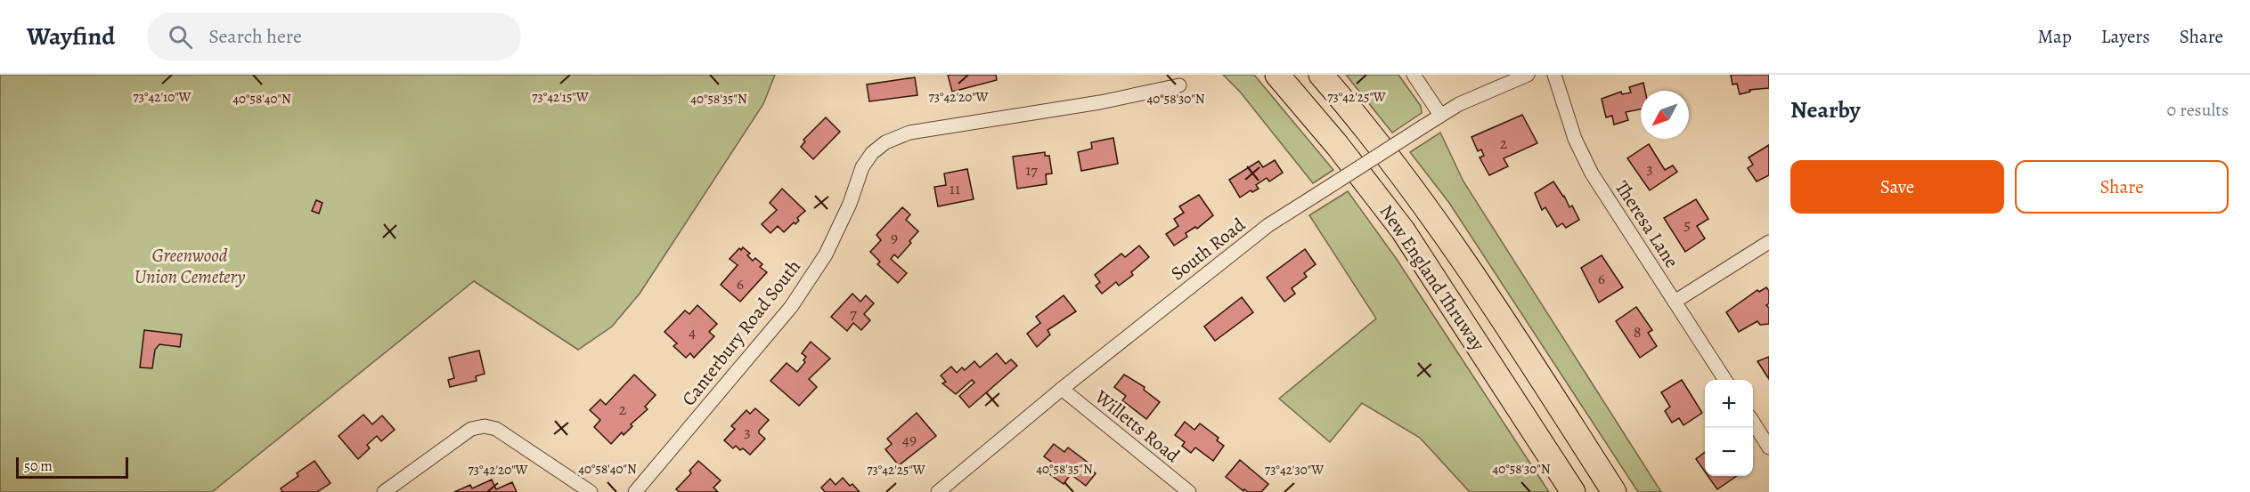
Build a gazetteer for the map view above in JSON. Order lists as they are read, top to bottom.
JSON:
{
  "streets": {
    "highway": ["New England Thruway"],
    "street": [
      "Theresa Lane",
      "South Road",
      "Canterbury Road South",
      "Willetts Road"
    ]
  },
  "crossings": [
    ["South Road", "Willetts Road"]
  ],
  "parks": ["Greenwood Union Cemetery"],
  "house_numbers": [
    "2",
    "3",
    "17",
    "11",
    "5",
    "9",
    "6",
    "6",
    "7",
    "4",
    "8",
    "2",
    "3",
    "49"
  ],
  "scale_bar": "50 m",
  "north": "bottom left",
  "page": {
    "header": "Wayfind",
    "search": "Search here",
    "nav": ["Map", "Layers", "Share"],
    "heading": ["Nearby", "0 results"],
    "buttons": ["Save", "Share"],
    "map_buttons": ["+", "−"],
    "scale": "50 m"
  },
  "coordinates": [
    "73°42'10\"W",
    "73°42'15\"W",
    "73°42'20\"W",
    "73°42'25\"W",
    "40°58'35\"N",
    "40°58'30\"N",
    "40°58'40\"N",
    "73°42'30\"W"
  ]
}
